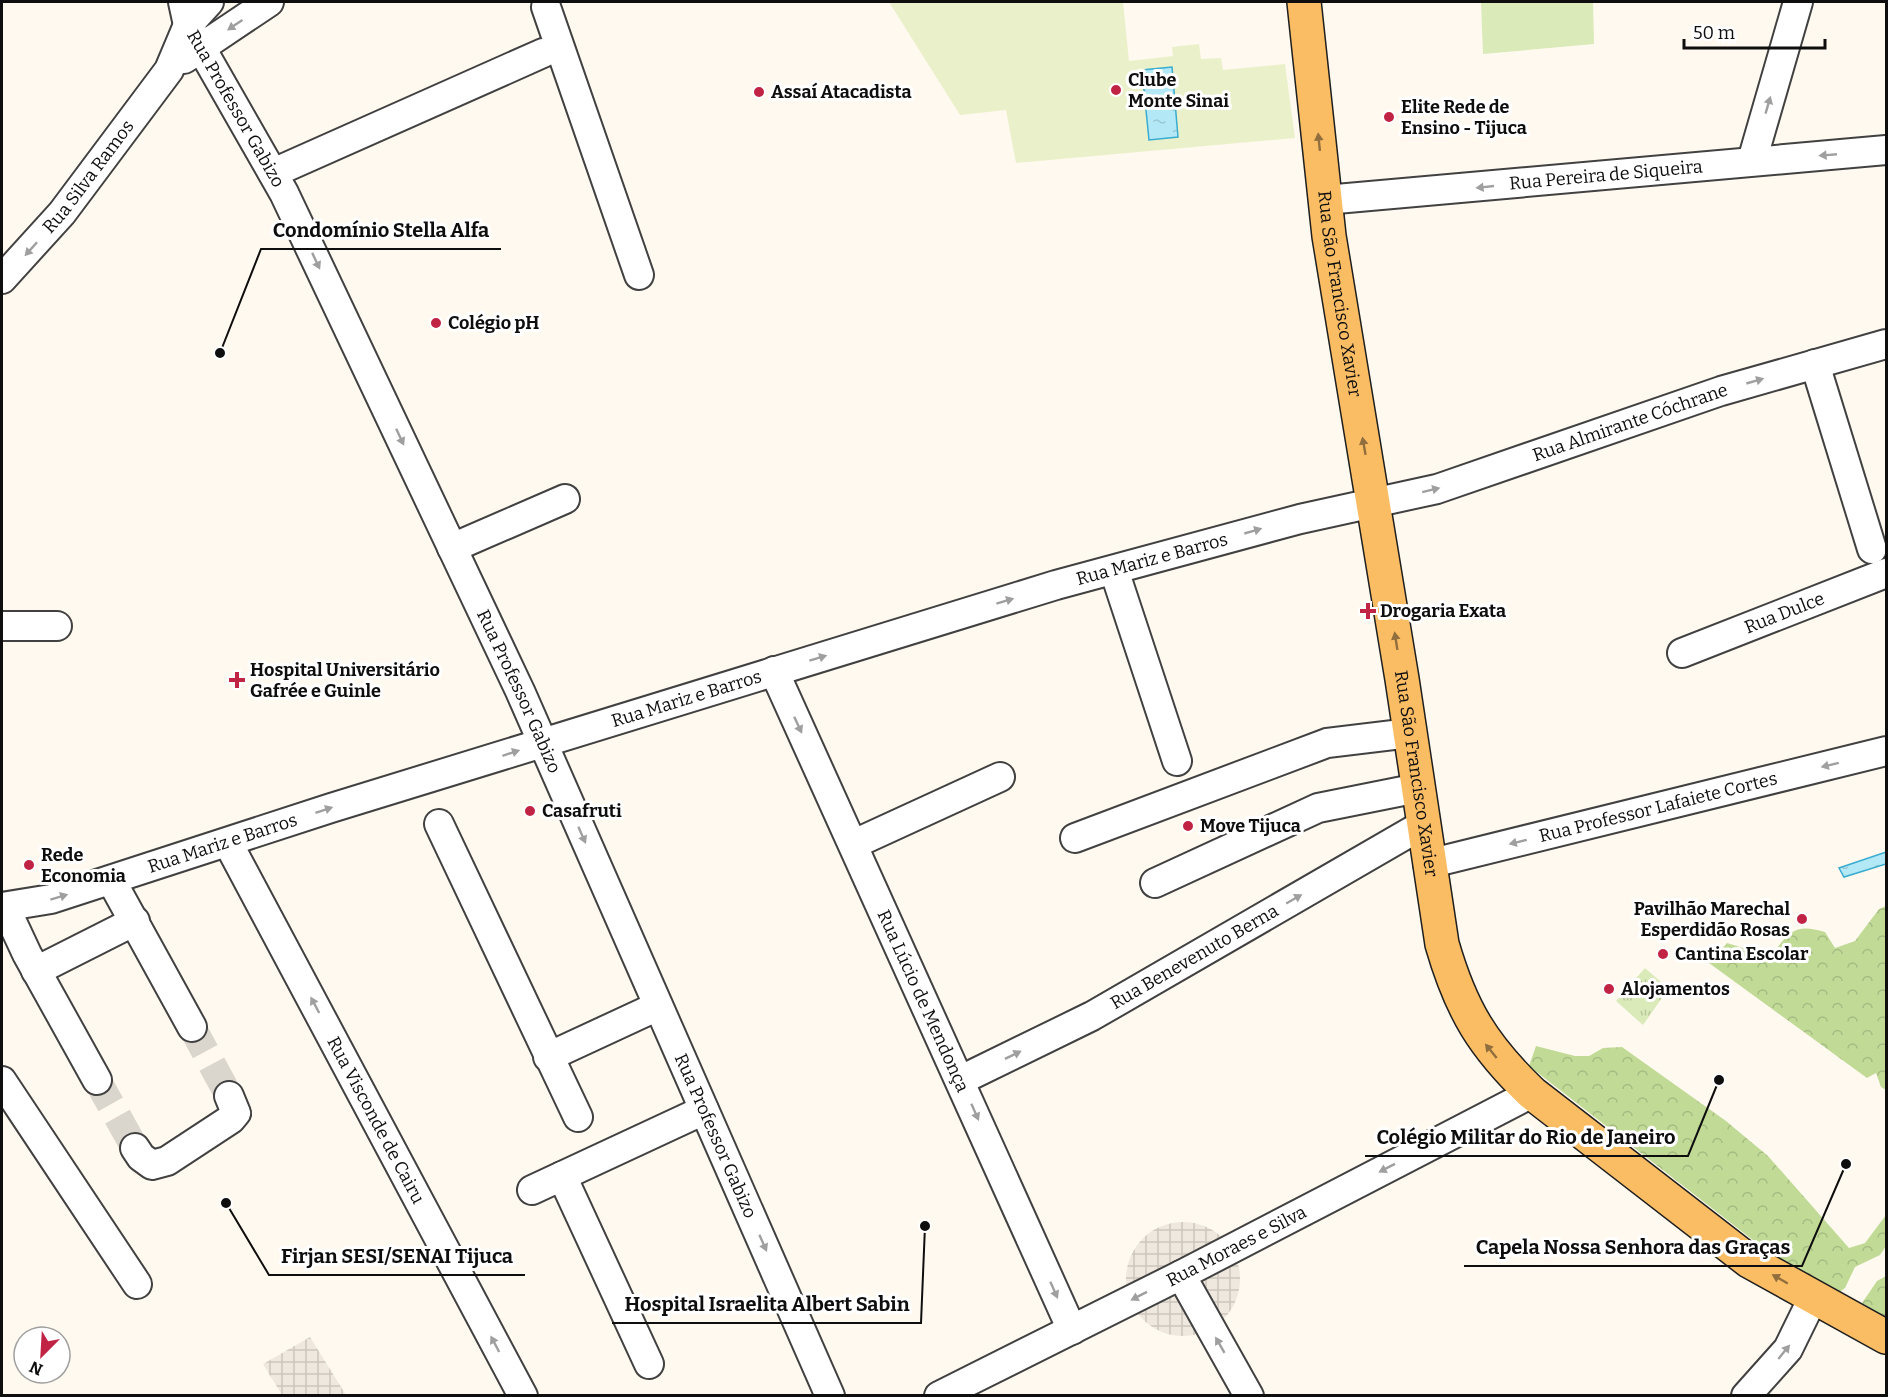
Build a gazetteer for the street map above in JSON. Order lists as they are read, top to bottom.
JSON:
{
  "streets": {
    "main road": ["Rua São Francisco Xavier"],
    "street": [
      "Rua Professor Gabizo",
      "Rua Pereira de Siqueira",
      "Rua Silva Ramos",
      "Rua Almirante Cóchrane",
      "Rua Mariz e Barros",
      "Rua Dulce",
      "Rua Professor Lafaiete Cortes",
      "Rua Benevenuto Berna",
      "Rua Lúcio de Mendonça",
      "Rua Visconde de Cairu",
      "Rua Moraes e Silva"
    ]
  },
  "crossings": [
    ["Rua Professor Gabizo", "Rua Silva Ramos"],
    ["Rua Professor Gabizo", "Rua Mariz e Barros"],
    ["Rua Pereira de Siqueira", "Rua São Francisco Xavier"],
    ["Rua São Francisco Xavier", "Rua Almirante Cóchrane"],
    ["Rua São Francisco Xavier", "Rua Mariz e Barros"],
    ["Rua São Francisco Xavier", "Rua Professor Lafaiete Cortes"],
    ["Rua São Francisco Xavier", "Rua Benevenuto Berna"],
    ["Rua São Francisco Xavier", "Rua Moraes e Silva"],
    ["Rua Almirante Cóchrane", "Rua Mariz e Barros"],
    ["Rua Mariz e Barros", "Rua Lúcio de Mendonça"],
    ["Rua Mariz e Barros", "Rua Visconde de Cairu"],
    ["Rua Benevenuto Berna", "Rua Lúcio de Mendonça"],
    ["Rua Lúcio de Mendonça", "Rua Moraes e Silva"]
  ],
  "one_way": [
    "Rua Pereira de Siqueira",
    "Rua Silva Ramos",
    "Rua São Francisco Xavier",
    "Rua Almirante Cóchrane",
    "Rua Professor Lafaiete Cortes",
    "Rua Lúcio de Mendonça",
    "Rua Moraes e Silva"
  ],
  "places": {
    "other": [
      "Clube Monte Sinai",
      "Assaí Atacadista",
      "Elite Rede de Ensino - Tijuca",
      "Colégio pH",
      "Condomínio Stella Alfa",
      "Casafruti",
      "Move Tijuca",
      "Rede Economia",
      "Pavilhão Marechal Esperdidão Rosas",
      "Cantina Escolar",
      "Alojamentos",
      "Colégio Militar do Rio de Janeiro",
      "Capela Nossa Senhora das Graças",
      "Firjan SESI/SENAI Tijuca",
      "Hospital Israelita Albert Sabin"
    ],
    "health": ["Drogaria Exata", "Hospital Universitário Gafrée e Guinle"]
  },
  "scale_bar": "50 m",
  "north": "bottom left"
}
